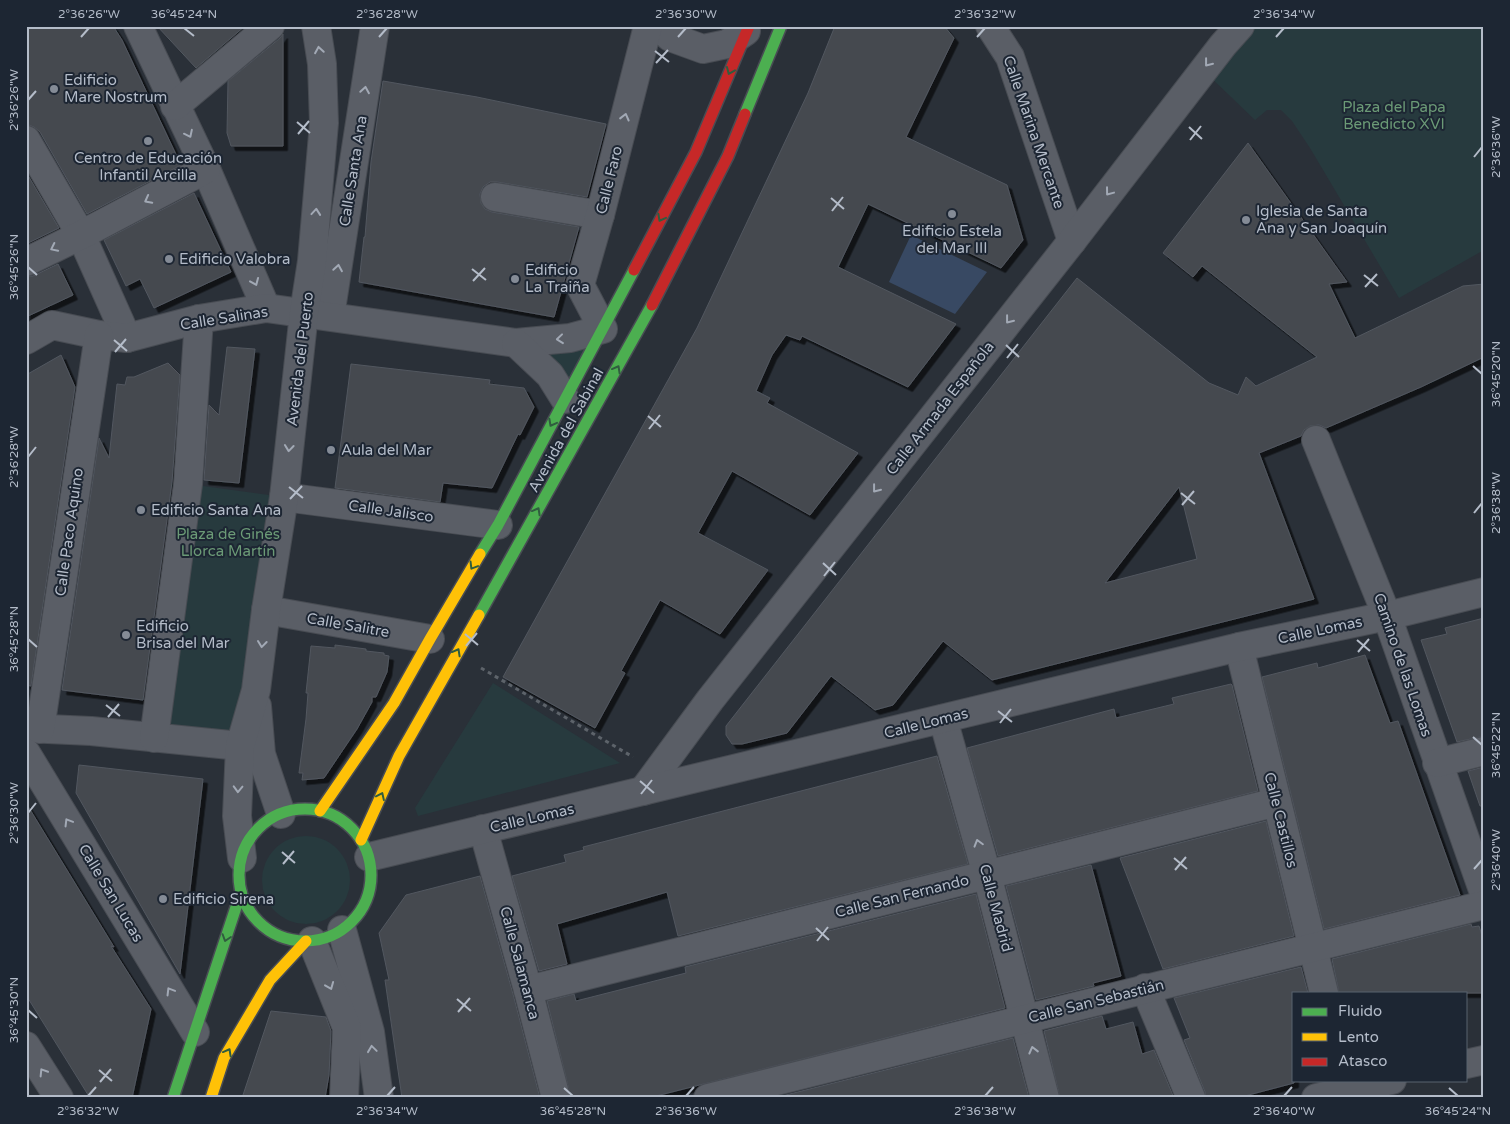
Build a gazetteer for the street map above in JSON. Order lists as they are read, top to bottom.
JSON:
{
  "streets": {
    "main road": ["Avenida del Sabinal"],
    "street": [
      "Calle Marina Mercante",
      "Calle Santa Ana",
      "Calle Faro",
      "Calle Salinas",
      "Avenida del Puerto",
      "Calle Armada Española",
      "Calle Jalisco",
      "Calle Paco Aquino",
      "Calle Salitre",
      "Calle Lomas",
      "Camino de las Lomas",
      "Calle Castillos",
      "Calle San Lucas",
      "Calle San Fernando",
      "Calle Madrid",
      "Calle Salamanca",
      "Calle San Sebastián"
    ]
  },
  "crossings": [
    ["Calle Marina Mercante", "Calle Armada Española"],
    ["Calle Santa Ana", "Calle Salinas"],
    ["Calle Santa Ana", "Avenida del Puerto"],
    ["Calle Faro", "Calle Salinas"],
    ["Calle Faro", "Avenida del Sabinal"],
    ["Calle Salinas", "Avenida del Puerto"],
    ["Calle Salinas", "Avenida del Sabinal"],
    ["Calle Salinas", "Calle Paco Aquino"],
    ["Avenida del Puerto", "Calle Jalisco"],
    ["Avenida del Puerto", "Calle Salitre"],
    ["Calle Armada Española", "Calle Lomas"],
    ["Avenida del Sabinal", "Calle Jalisco"],
    ["Avenida del Sabinal", "Calle Salitre"],
    ["Avenida del Sabinal", "Calle Lomas"],
    ["Calle Lomas", "Camino de las Lomas"],
    ["Calle Lomas", "Calle Castillos"],
    ["Calle Lomas", "Calle Madrid"],
    ["Calle Lomas", "Calle Salamanca"],
    ["Calle Castillos", "Calle San Fernando"],
    ["Calle Castillos", "Calle San Sebastián"],
    ["Calle San Fernando", "Calle Madrid"],
    ["Calle San Fernando", "Calle Salamanca"],
    ["Calle Madrid", "Calle San Sebastián"]
  ],
  "one_way": ["Calle Santa Ana", "Calle Faro", "Calle Armada Española"],
  "parks": ["Plaza del Papa Benedicto XVI", "Plaza de Ginés Llorca Martín"],
  "places": [
    "Edificio Mare Nostrum",
    "Centro de Educación Infantil Arcilla",
    "Edificio Estela del Mar III",
    "Iglesia de Santa Ana y San Joaquín",
    "Edificio Valobra",
    "Edificio La Traiña",
    "Aula del Mar",
    "Edificio Santa Ana",
    "Edificio Brisa del Mar",
    "Edificio Sirena"
  ],
  "legend": ["Fluido", "Lento", "Atasco"],
  "coordinates": [
    "2°36'26\"W",
    "36°45'24\"N",
    "2°36'28\"W",
    "2°36'30\"W",
    "2°36'32\"W",
    "2°36'34\"W",
    "2°36'36\"W",
    "36°45'26\"N",
    "36°45'20\"N",
    "2°36'38\"W",
    "36°45'28\"N",
    "36°45'22\"N",
    "2°36'40\"W",
    "36°45'30\"N"
  ]
}
